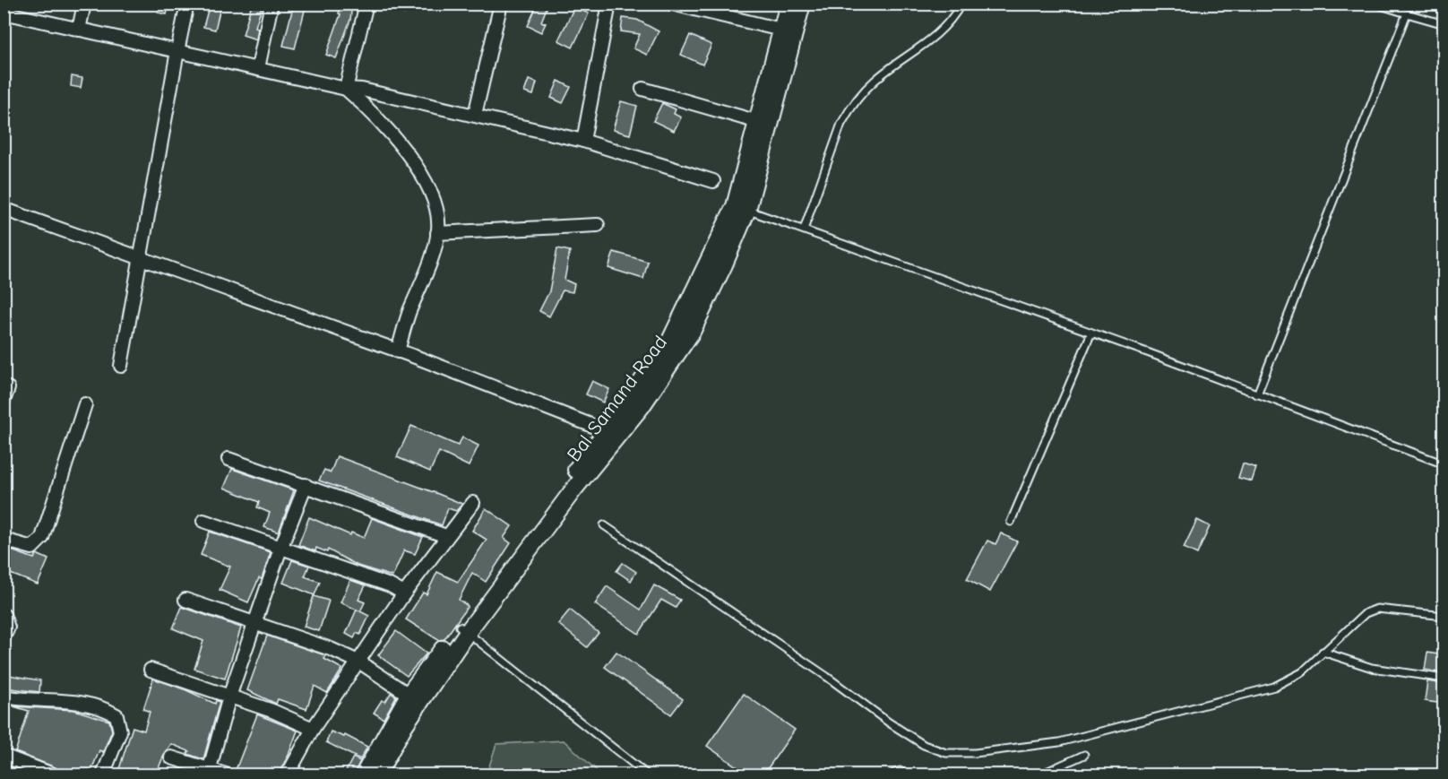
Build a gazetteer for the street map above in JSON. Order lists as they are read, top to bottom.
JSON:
{
  "streets": {
    "main road": ["Bal Samand Road"]
  }
}
